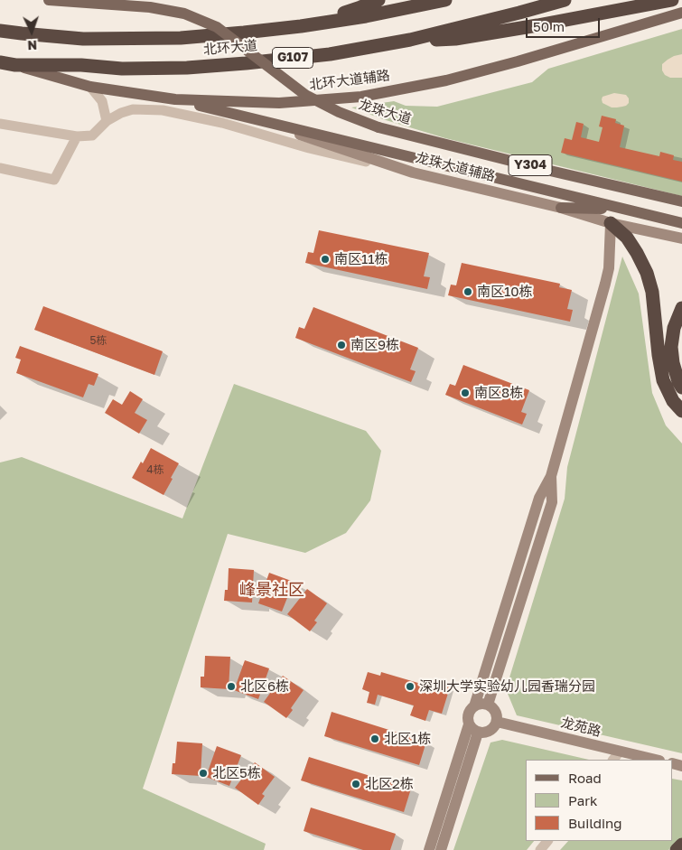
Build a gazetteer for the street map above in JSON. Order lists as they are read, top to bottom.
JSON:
{
  "streets": {
    "highway": ["北环大道", "G107"],
    "main road": ["北环大道辅路", "龙珠大道", "Y304"],
    "street": ["龙珠大道辅路", "龙苑路"]
  },
  "crossings": [
    ["北环大道", "北环大道辅路"]
  ],
  "districts": ["峰景社区"],
  "places": [
    "南区11栋",
    "南区10栋",
    "南区9栋",
    "南区8栋",
    "北区6栋",
    "深圳大学实验幼儿园香瑞分园",
    "北区1栋",
    "北区5栋",
    "北区2栋"
  ],
  "house_numbers": ["5栋", "4栋"],
  "legend": ["Road", "Park", "Building"],
  "scale_bar": "50 m",
  "north": "bottom"
}
